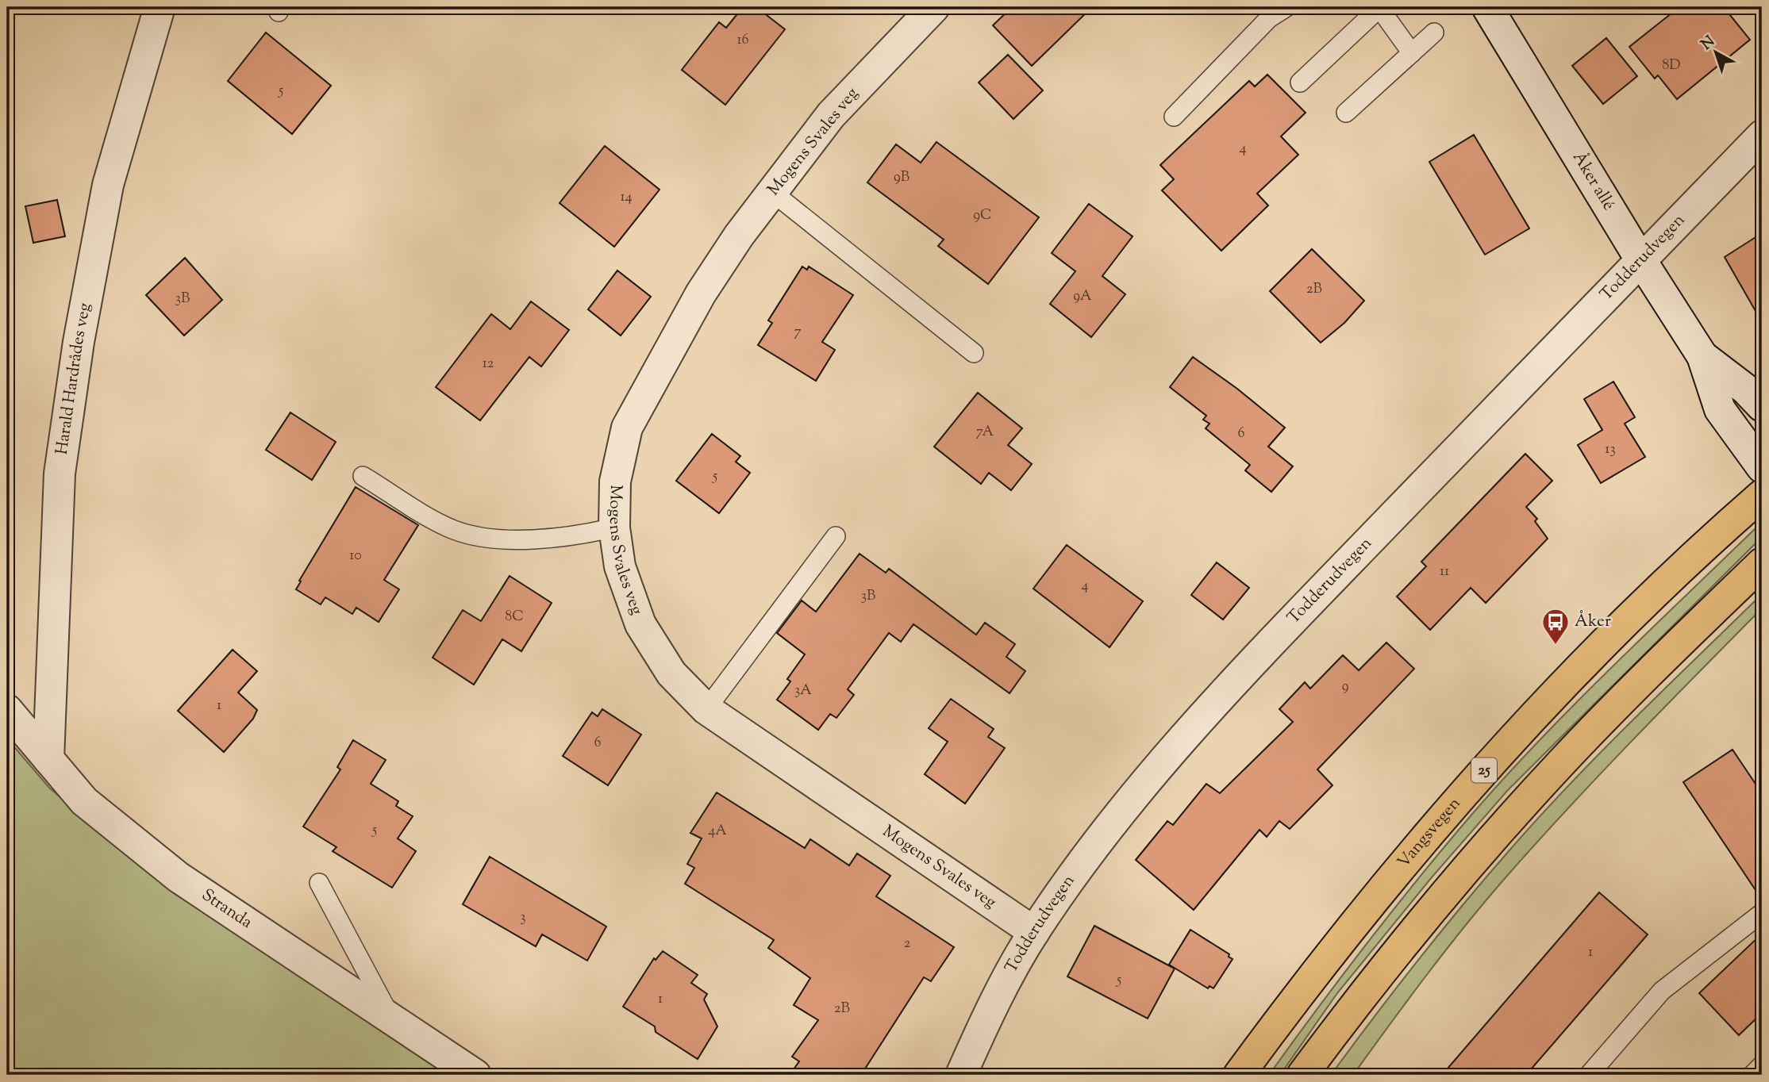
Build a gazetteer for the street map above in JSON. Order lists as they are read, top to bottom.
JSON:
{
  "streets": {
    "highway": ["25", "Vangsvegen"],
    "street": [
      "Mogens Svales veg",
      "Åker allé",
      "Todderudvegen",
      "Harald Hardrådes veg",
      "Stranda"
    ]
  },
  "crossings": [
    ["Mogens Svales veg", "Todderudvegen"],
    ["Åker allé", "Todderudvegen"],
    ["Harald Hardrådes veg", "Stranda"]
  ],
  "places": {
    "bus stop": ["Åker"]
  },
  "house_numbers": [
    "16",
    "8D",
    "5",
    "4",
    "9B",
    "14",
    "9C",
    "2B",
    "9A",
    "3B",
    "7",
    "12",
    "7A",
    "6",
    "13",
    "5",
    "10",
    "11",
    "4",
    "3B",
    "8C",
    "9",
    "3A",
    "1",
    "6",
    "5",
    "4A",
    "3",
    "2",
    "1",
    "5",
    "1",
    "2B"
  ],
  "north": "top left"
}
